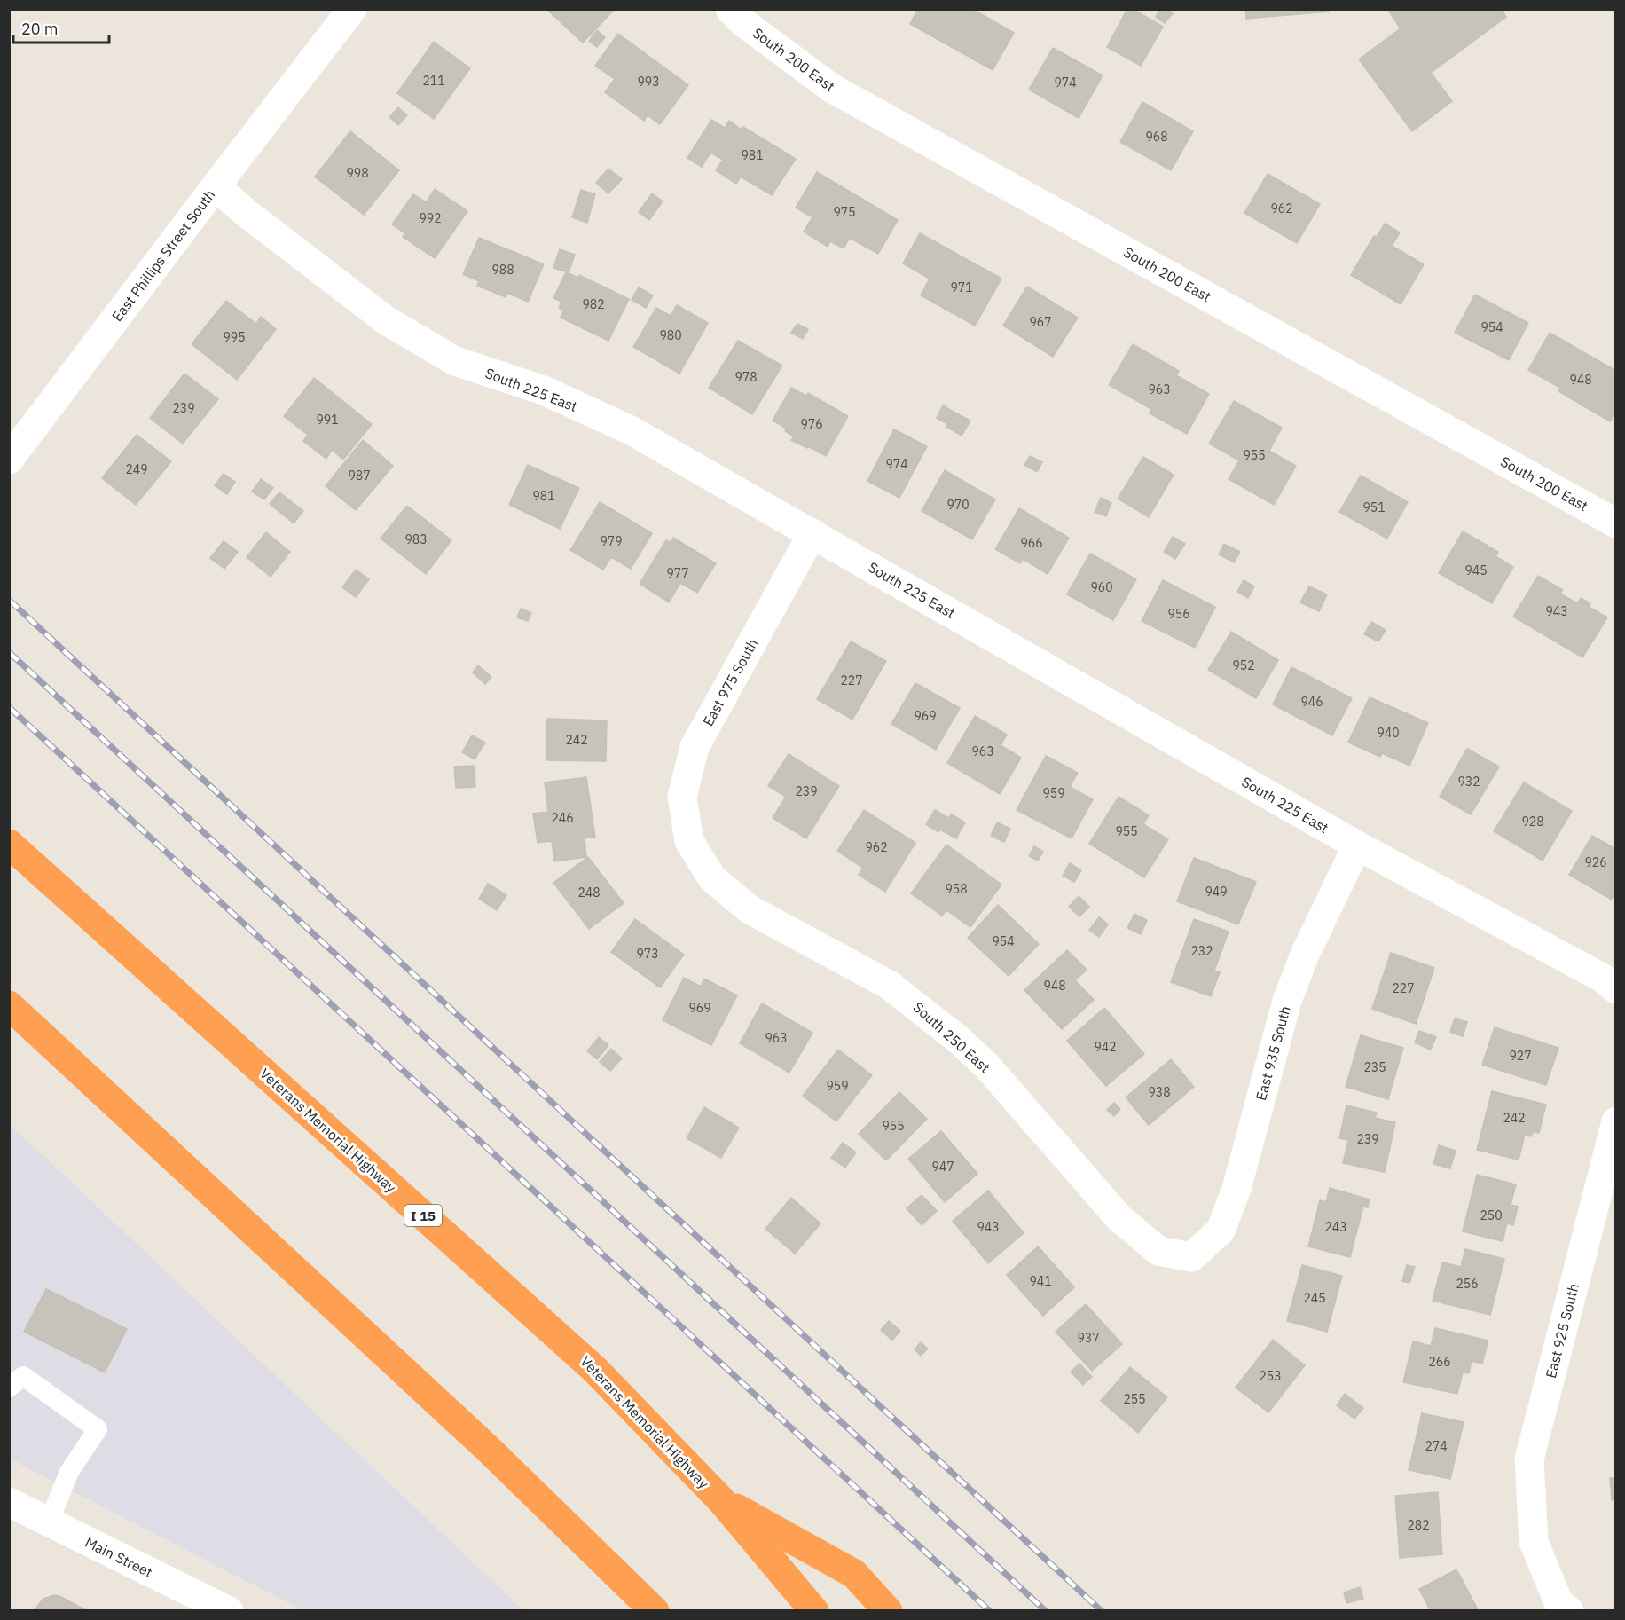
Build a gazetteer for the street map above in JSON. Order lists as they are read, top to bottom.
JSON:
{
  "streets": {
    "highway": ["Veterans Memorial Highway", "I 15"],
    "street": [
      "South 200 East",
      "East Phillips Street South",
      "South 225 East",
      "East 975 South",
      "South 250 East",
      "East 935 South",
      "East 925 South",
      "Main Street"
    ]
  },
  "crossings": [
    ["East Phillips Street South", "South 225 East"],
    ["South 225 East", "East 975 South"],
    ["South 225 East", "East 935 South"],
    ["East 975 South", "South 250 East"],
    ["South 250 East", "East 935 South"]
  ],
  "house_numbers": [
    "211",
    "993",
    "974",
    "968",
    "981",
    "998",
    "962",
    "975",
    "992",
    "988",
    "971",
    "982",
    "967",
    "954",
    "980",
    "995",
    "978",
    "948",
    "963",
    "239",
    "991",
    "976",
    "955",
    "974",
    "249",
    "987",
    "981",
    "970",
    "951",
    "983",
    "979",
    "966",
    "945",
    "977",
    "960",
    "943",
    "956",
    "952",
    "227",
    "946",
    "969",
    "940",
    "242",
    "963",
    "932",
    "239",
    "959",
    "246",
    "928",
    "955",
    "962",
    "926",
    "958",
    "949",
    "248",
    "954",
    "232",
    "973",
    "948",
    "227",
    "969",
    "963",
    "942",
    "927",
    "235",
    "959",
    "938",
    "242",
    "955",
    "239",
    "947",
    "250",
    "943",
    "243",
    "941",
    "256",
    "245",
    "937",
    "266",
    "253",
    "255",
    "274",
    "282"
  ],
  "scale_bar": "20 m"
}
